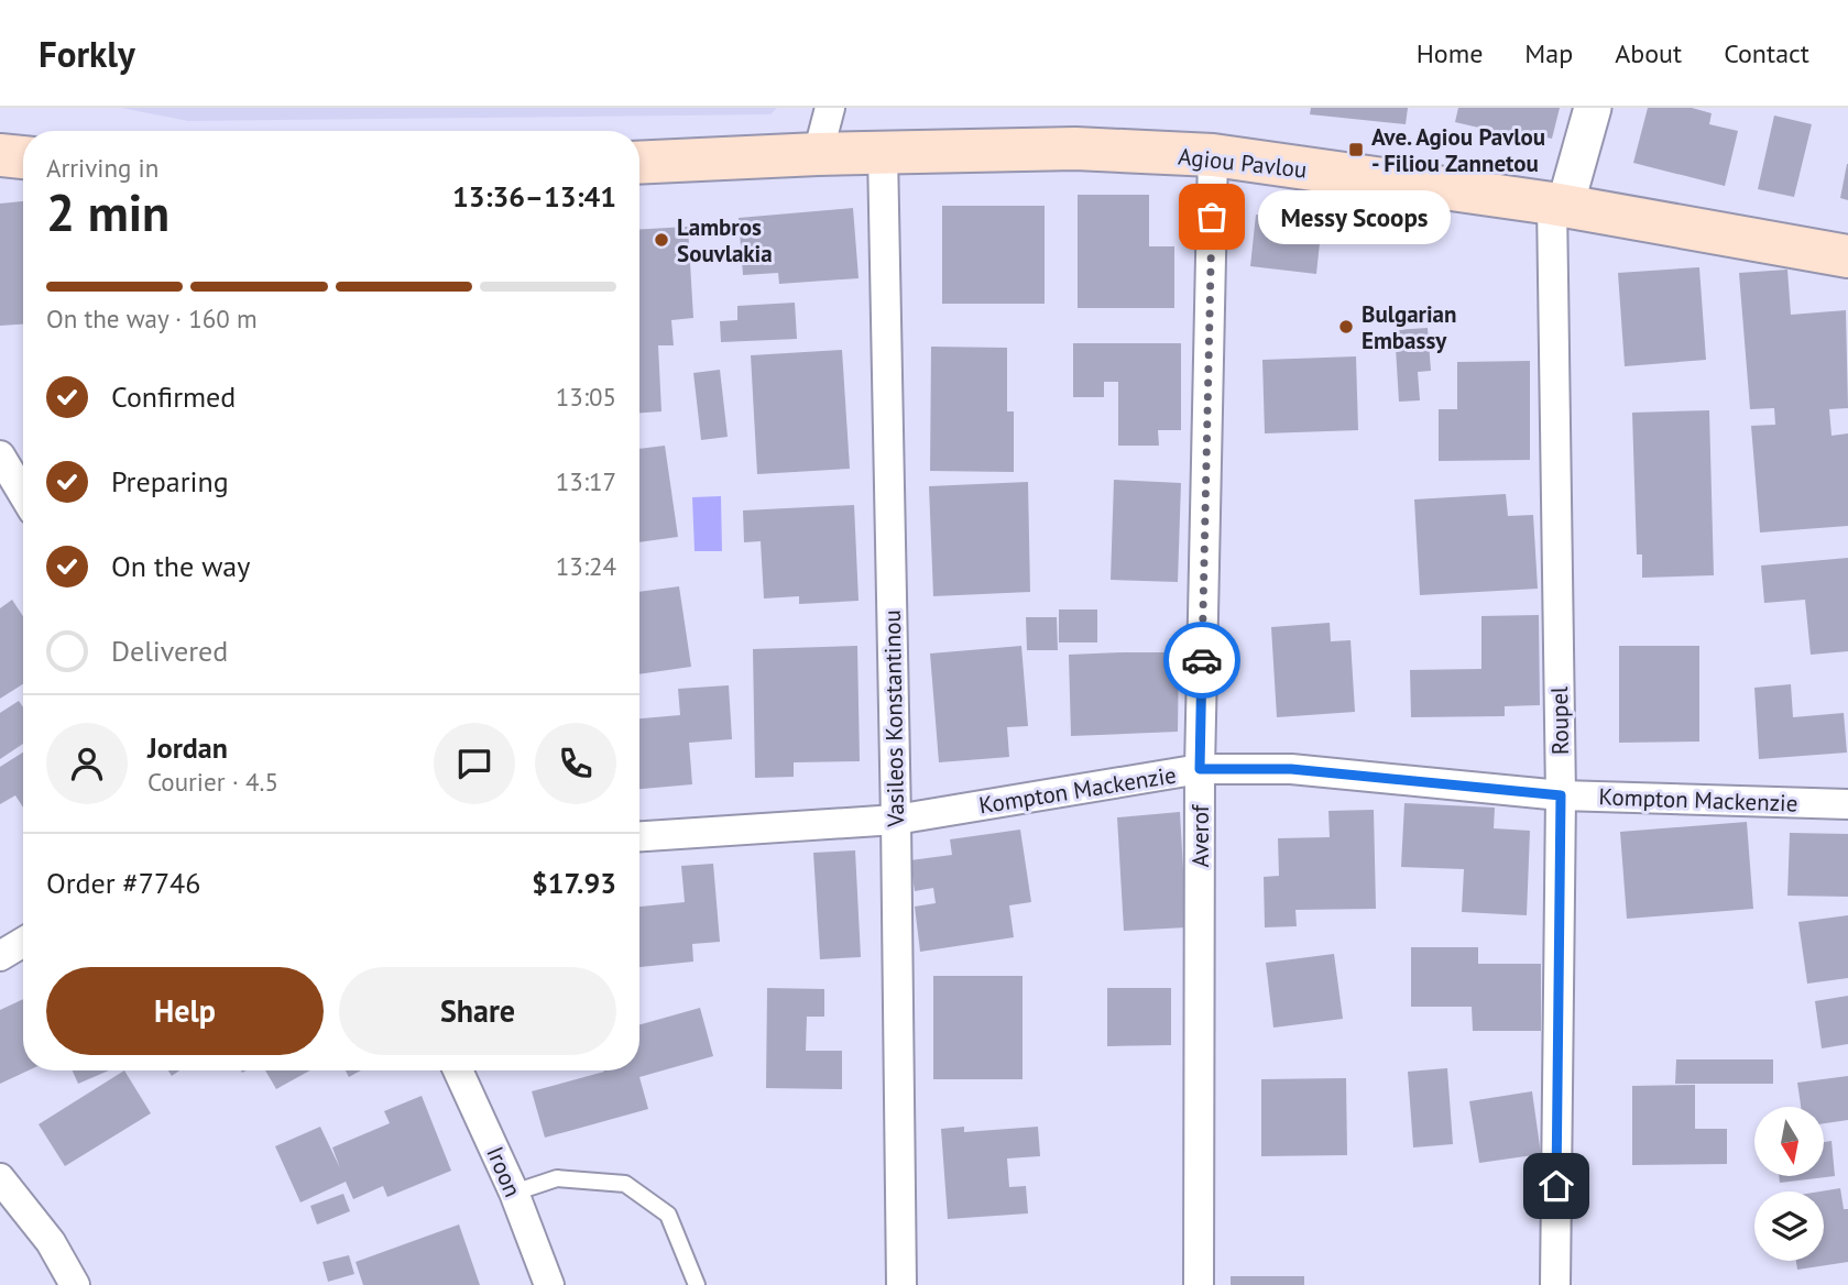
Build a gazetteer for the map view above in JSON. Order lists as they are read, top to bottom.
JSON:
{
  "streets": {
    "main road": ["Agiou Pavlou"],
    "street": [
      "Vasileos Konstantinou",
      "Roupel",
      "Kompton Mackenzie",
      "Averof",
      "Iroon"
    ]
  },
  "crossings": [
    ["Agiou Pavlou", "Vasileos Konstantinou"],
    ["Agiou Pavlou", "Roupel"],
    ["Agiou Pavlou", "Averof"],
    ["Vasileos Konstantinou", "Kompton Mackenzie"],
    ["Roupel", "Kompton Mackenzie"],
    ["Kompton Mackenzie", "Averof"]
  ],
  "places": {
    "transit": ["Ave. Agiou Pavlou - Filiou Zannetou"],
    "other": ["Messy Scoops", "Lambros Souvlakia", "Bulgarian Embassy"]
  },
  "north": "bottom",
  "page": {
    "header": "Forkly",
    "nav": [
      "Home",
      "Map",
      "About",
      "Contact"
    ],
    "heading": ["2 min", "Arriving in", "13:36–13:41"],
    "panel": [
      "Jordan",
      "Courier · 4.5",
      "Order #7746",
      "$17.93"
    ],
    "bubble": "Messy Scoops",
    "bar": "On the way · 160 m",
    "list": [
      ["Confirmed", "13:05"],
      ["Preparing", "13:17"],
      ["On the way", "13:24"],
      "Delivered"
    ],
    "buttons": ["Help", "Share"]
  }
}
